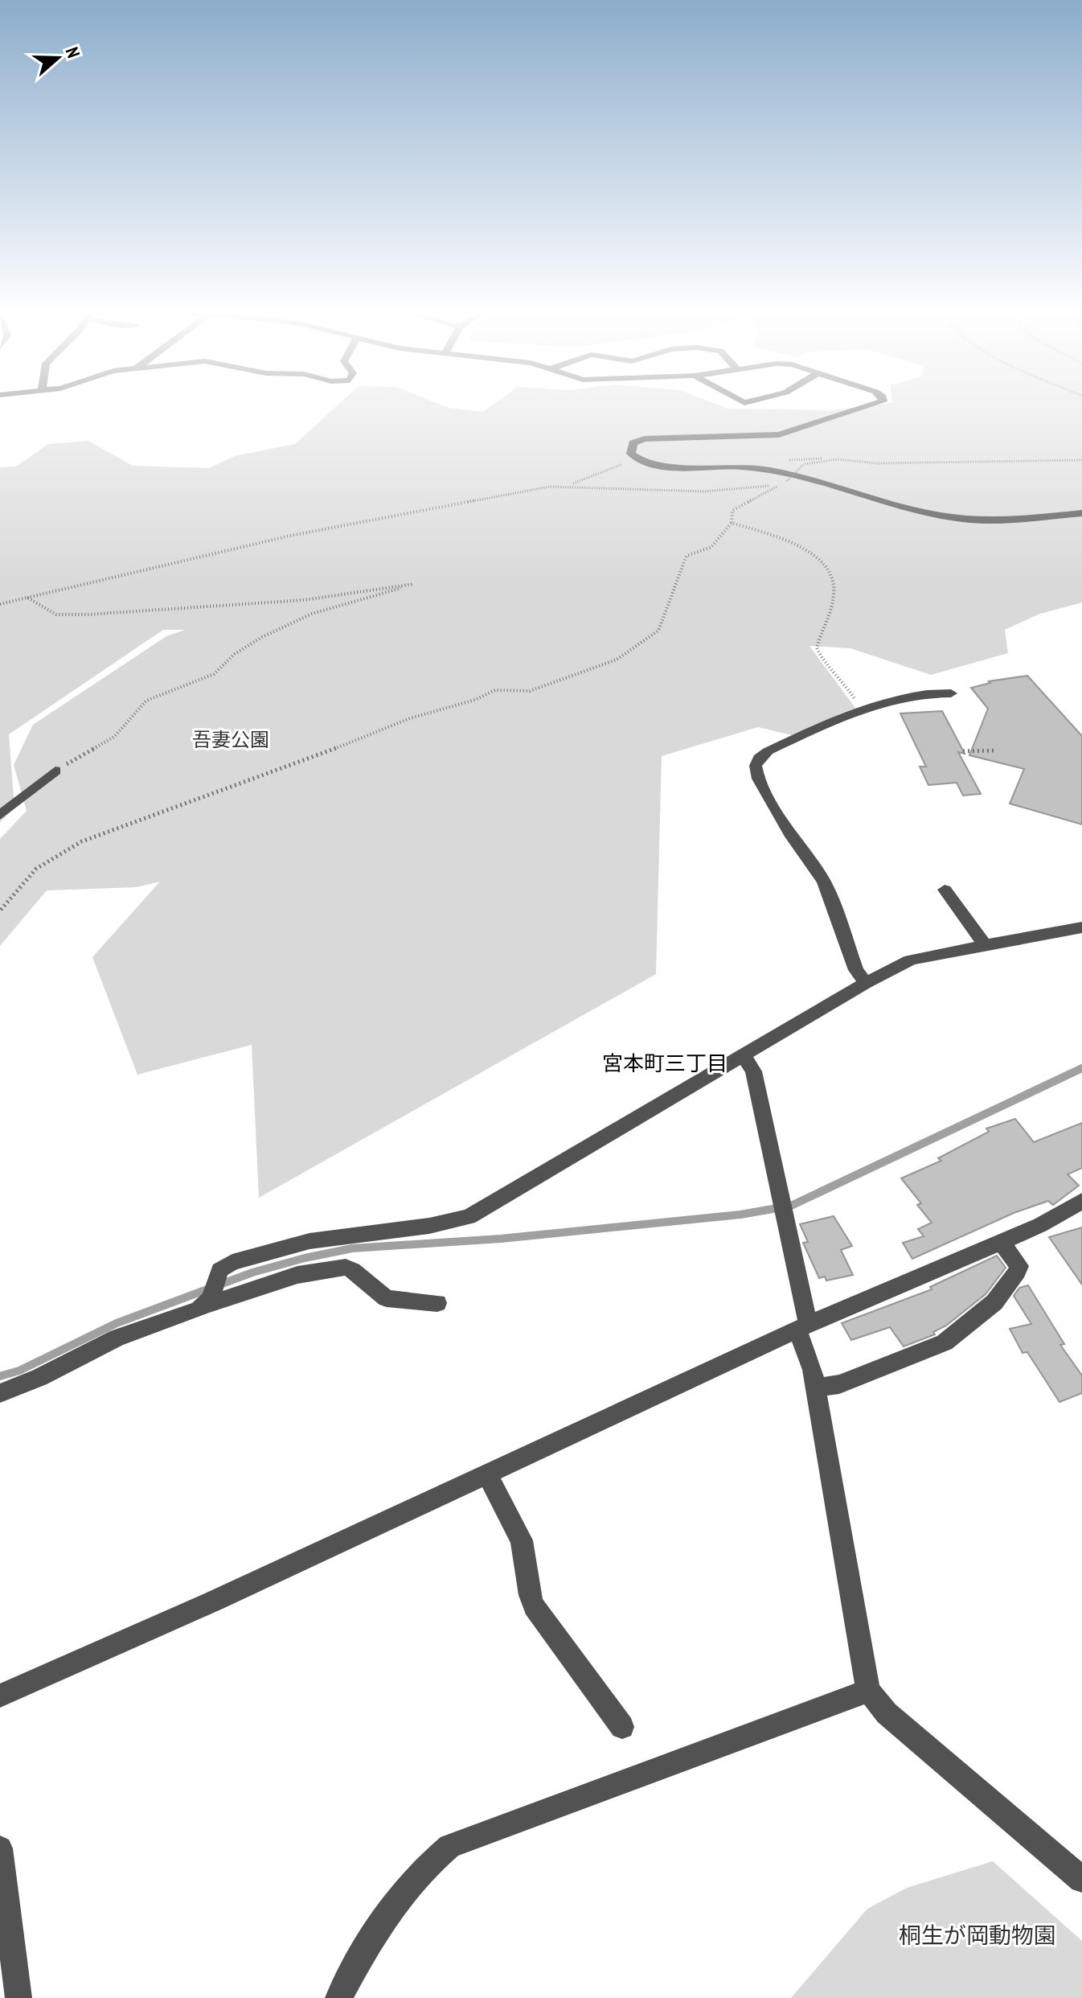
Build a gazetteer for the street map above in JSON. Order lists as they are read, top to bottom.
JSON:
{
  "districts": ["宮本町三丁目"],
  "parks": ["吾妻公園", "桐生が岡動物園"],
  "north": "right"
}
